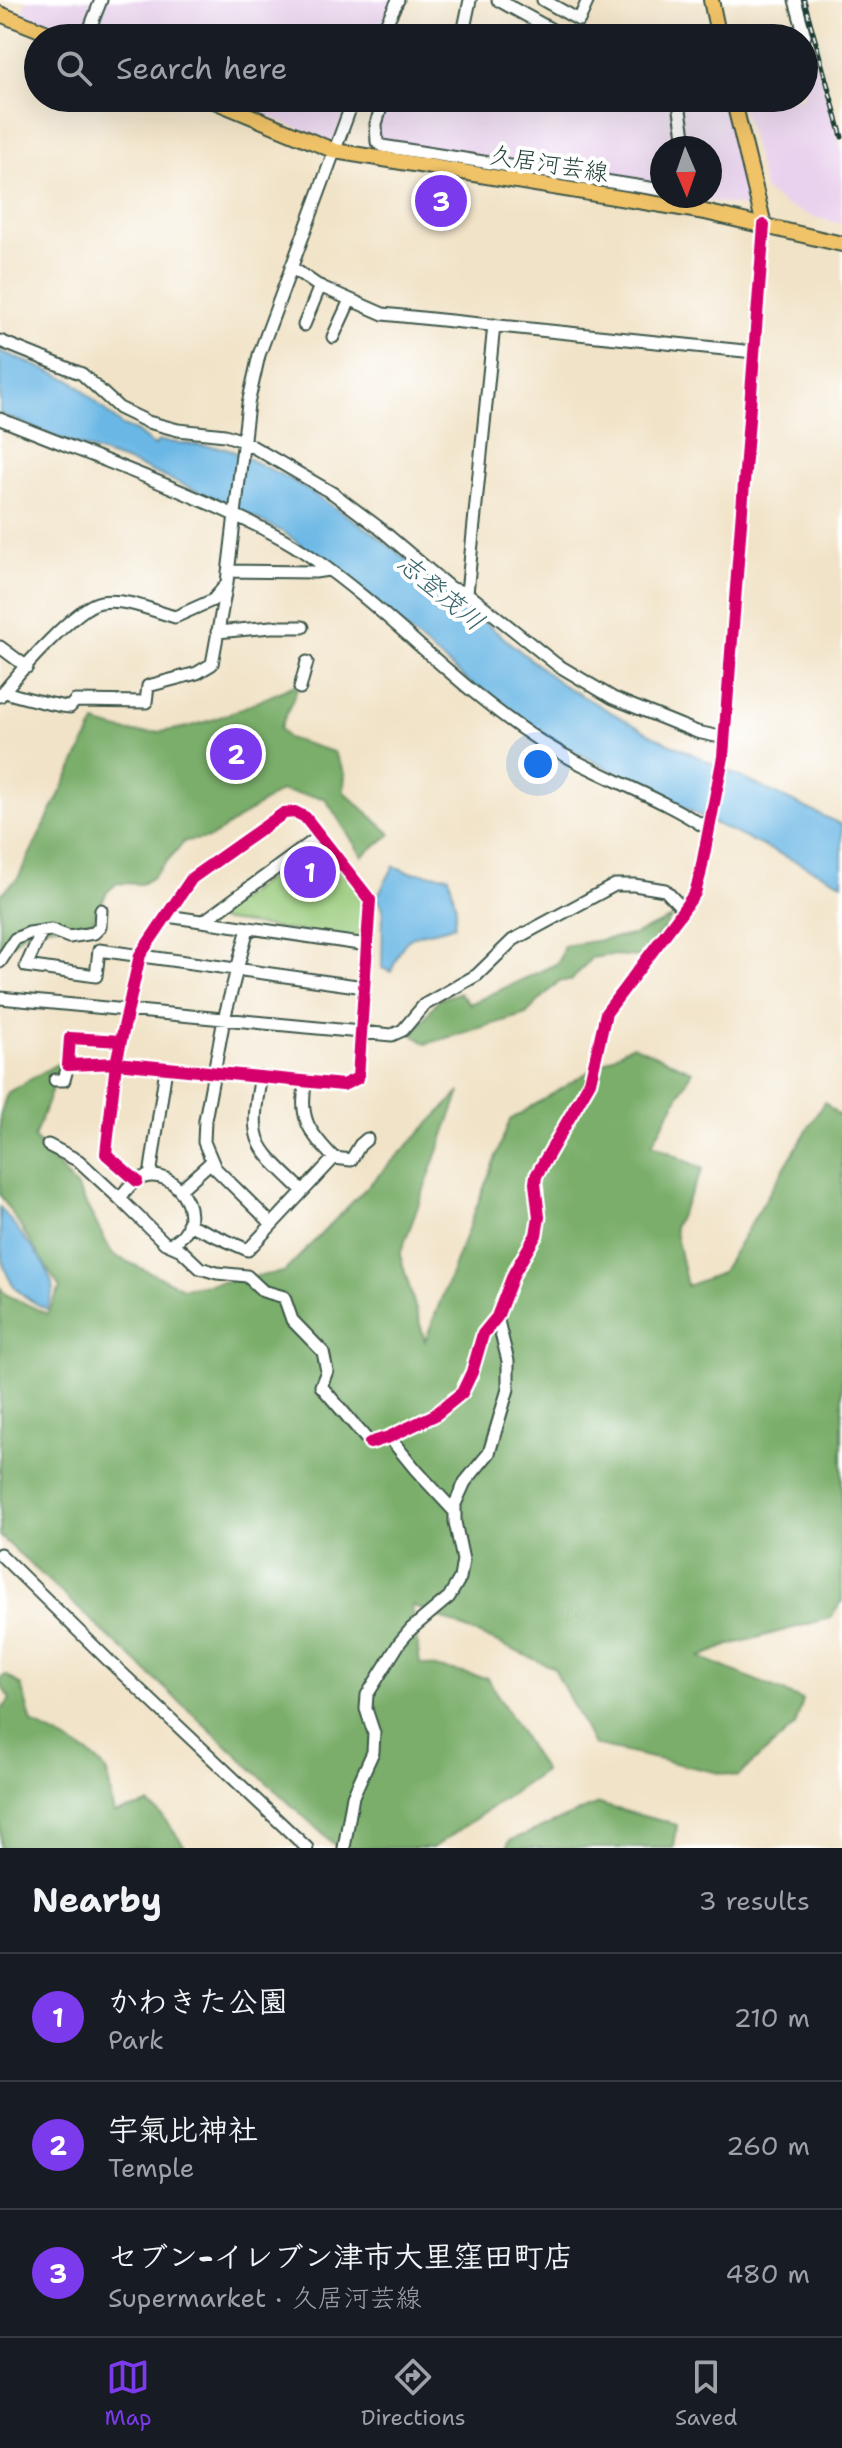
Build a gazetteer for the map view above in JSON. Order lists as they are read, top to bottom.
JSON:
{
  "streets": {
    "main road": ["久居河芸線"]
  },
  "water": ["志登茂川"],
  "north": "bottom",
  "page": {
    "search": "Search here",
    "pins": ["3", "2", "1"],
    "heading": ["Nearby", "3 results"],
    "list": [
      {
        "mark": "1",
        "name": "かわきた公園",
        "note": "Park",
        "value": "210 m"
      },
      {
        "mark": "2",
        "name": "宇氣比神社",
        "note": "Temple",
        "value": "260 m"
      },
      {
        "mark": "3",
        "name": "セブン-イレブン津市大里窪田町店",
        "note": "Supermarket · 久居河芸線",
        "value": "480 m"
      }
    ],
    "nav": ["Map", "Directions", "Saved"]
  }
}
